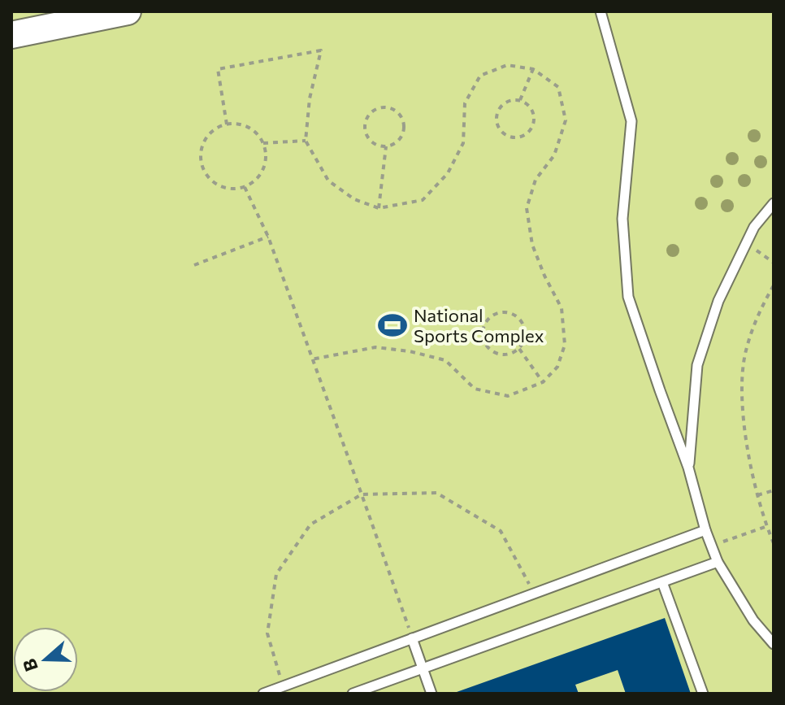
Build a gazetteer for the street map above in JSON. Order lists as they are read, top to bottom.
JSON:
{
  "places": {
    "sports": ["National Sports Complex"]
  },
  "north": "left"
}
